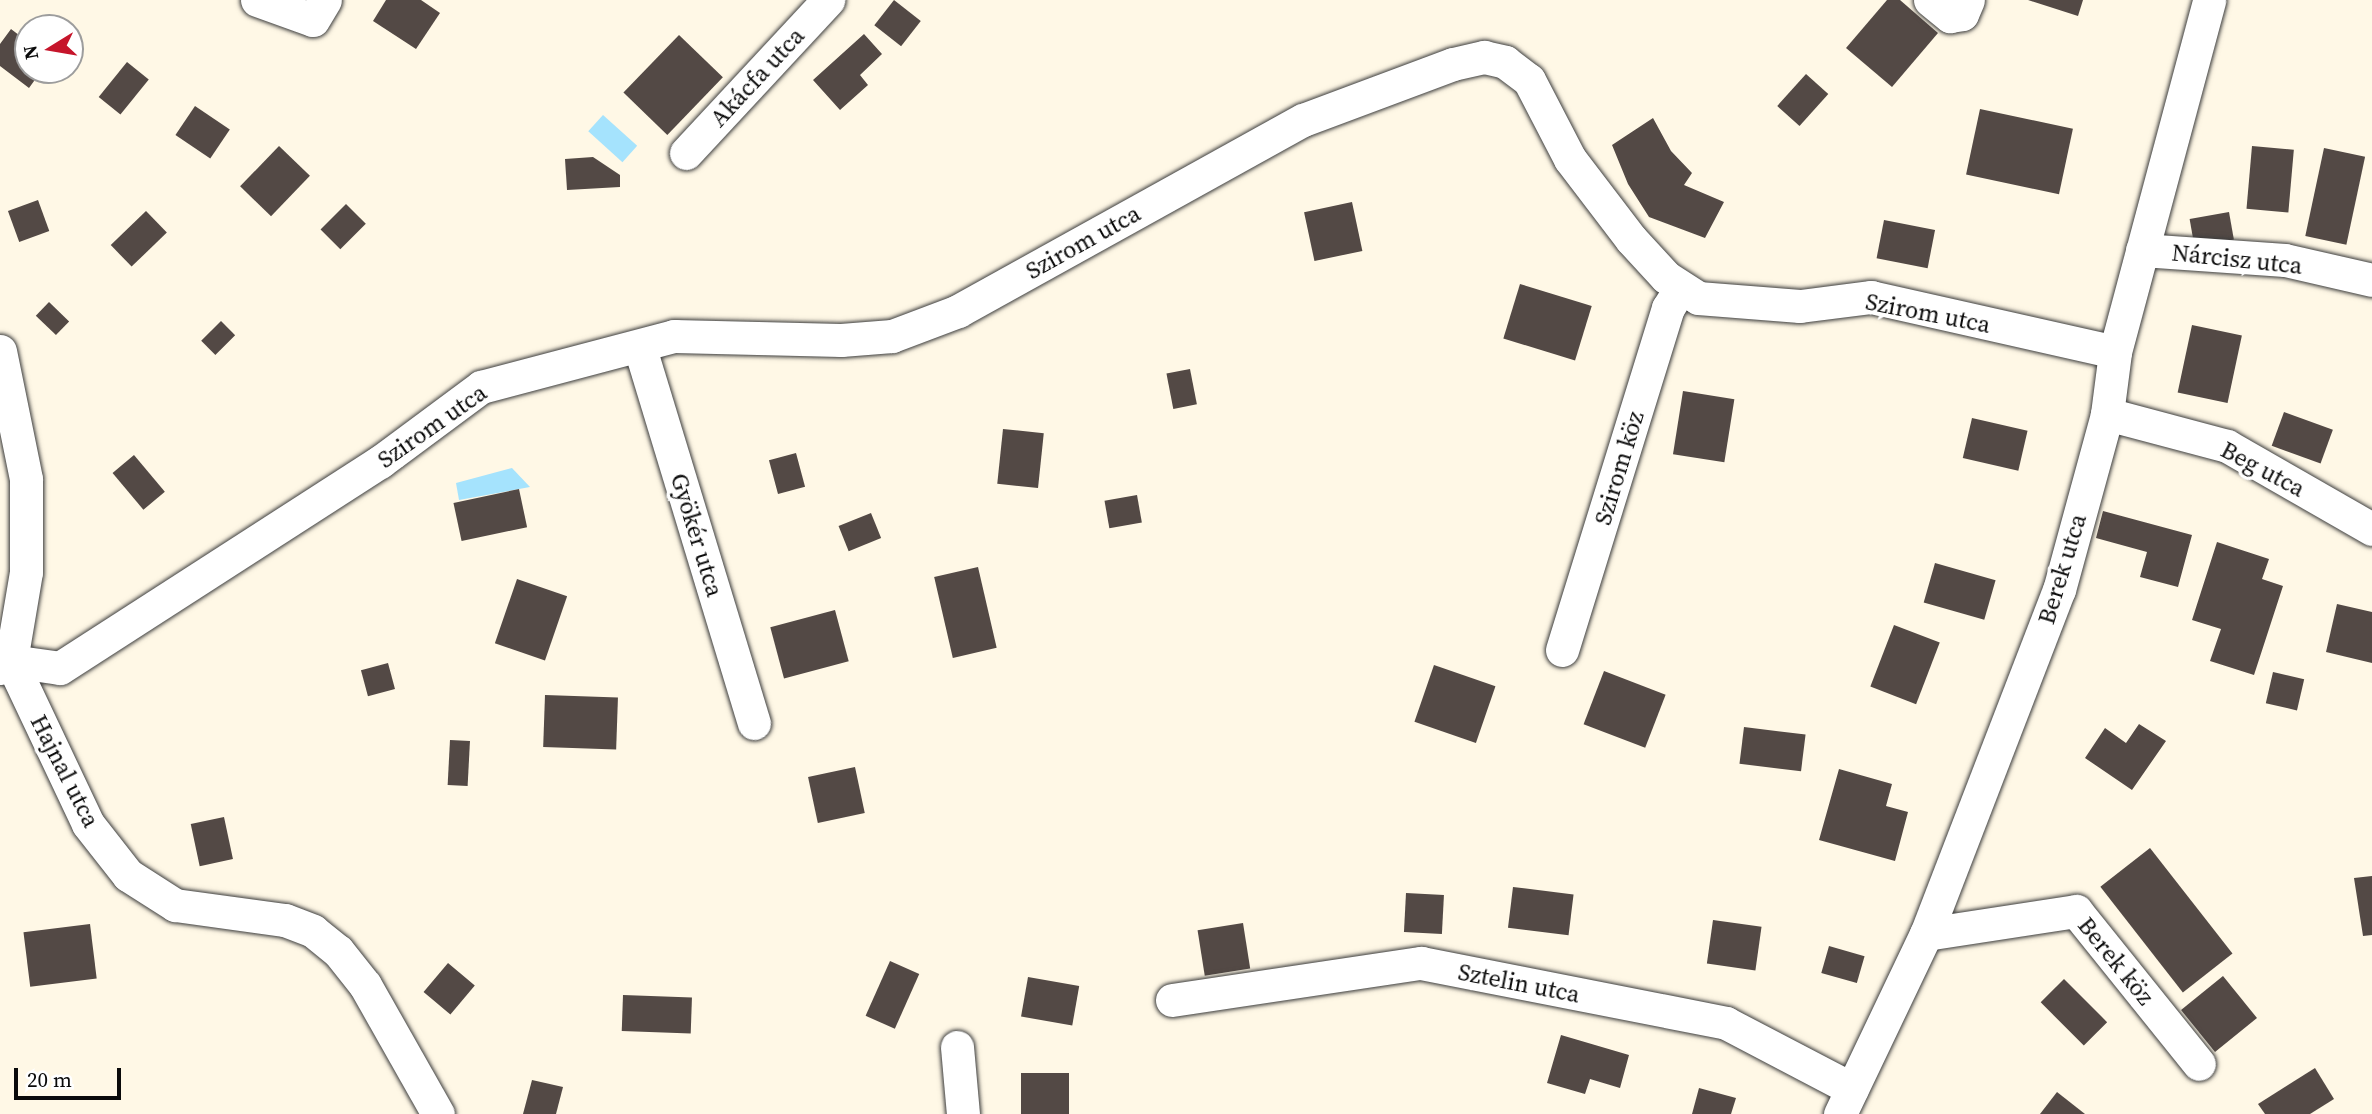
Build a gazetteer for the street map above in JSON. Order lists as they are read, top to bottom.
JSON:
{
  "streets": {
    "street": [
      "Akácfa utca",
      "Szirom utca",
      "Nárcisz utca",
      "Szirom köz",
      "Beg utca",
      "Gyökér utca",
      "Berek utca",
      "Hajnal utca",
      "Berek köz",
      "Sztelin utca"
    ]
  },
  "crossings": [
    ["Szirom utca", "Szirom köz"],
    ["Szirom utca", "Gyökér utca"],
    ["Szirom utca", "Berek utca"],
    ["Szirom utca", "Hajnal utca"],
    ["Nárcisz utca", "Berek utca"],
    ["Beg utca", "Berek utca"],
    ["Berek utca", "Berek köz"],
    ["Berek utca", "Sztelin utca"]
  ],
  "scale_bar": "20 m",
  "north": "left"
}
